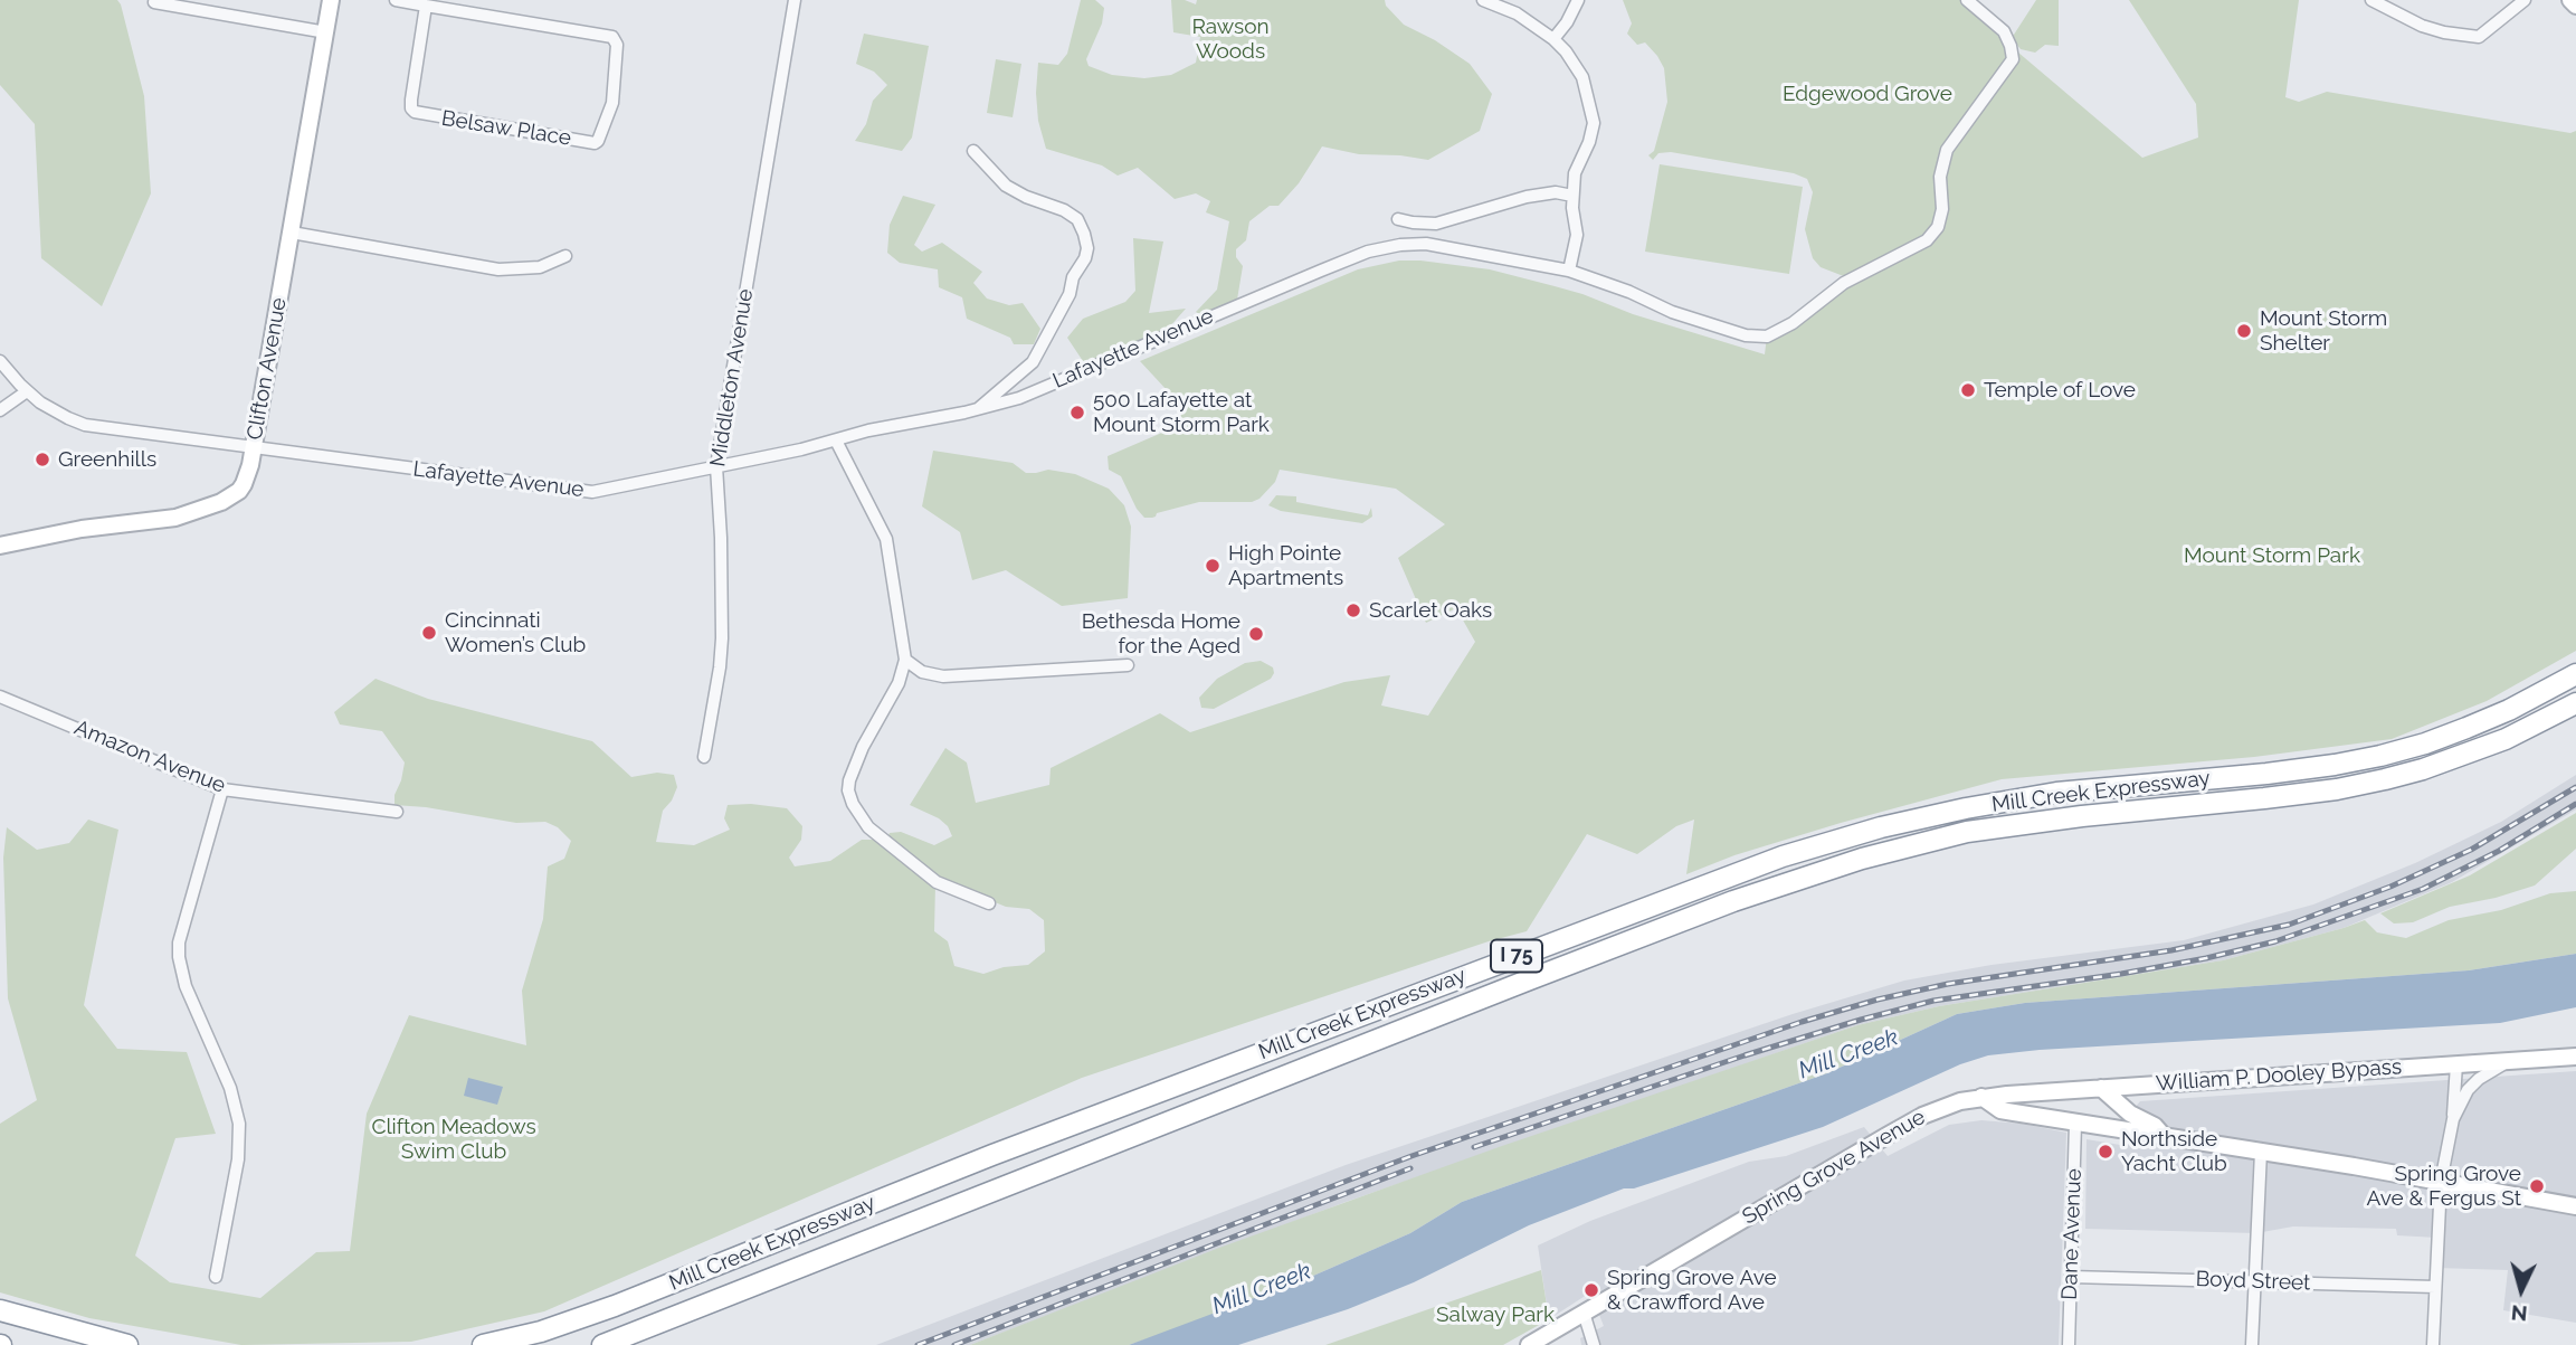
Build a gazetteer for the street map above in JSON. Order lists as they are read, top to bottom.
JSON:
{
  "streets": {
    "highway": ["Mill Creek Expressway", "I 75"],
    "main road": ["Clifton Avenue", "William P. Dooley Bypass", "Spring Grove Avenue"],
    "street": [
      "Belsaw Place",
      "Lafayette Avenue",
      "Middleton Avenue",
      "Amazon Avenue",
      "Dane Avenue",
      "Boyd Street"
    ]
  },
  "crossings": [
    ["Lafayette Avenue", "Clifton Avenue"],
    ["Lafayette Avenue", "Middleton Avenue"],
    ["William P. Dooley Bypass", "Spring Grove Avenue"],
    ["Dane Avenue", "Boyd Street"]
  ],
  "water": ["Mill Creek"],
  "parks": [
    "Rawson Woods",
    "Edgewood Grove",
    "Mount Storm Park",
    "Clifton Meadows Swim Club",
    "Salway Park"
  ],
  "places": [
    "Mount Storm Shelter",
    "Temple of Love",
    "500 Lafayette at Mount Storm Park",
    "Greenhills",
    "High Pointe Apartments",
    "Scarlet Oaks",
    "Cincinnati Women’s Club",
    "Bethesda Home for the Aged",
    "Northside Yacht Club",
    "Spring Grove Ave & Fergus St",
    "Spring Grove Ave & Crawfford Ave"
  ],
  "north": "bottom"
}
